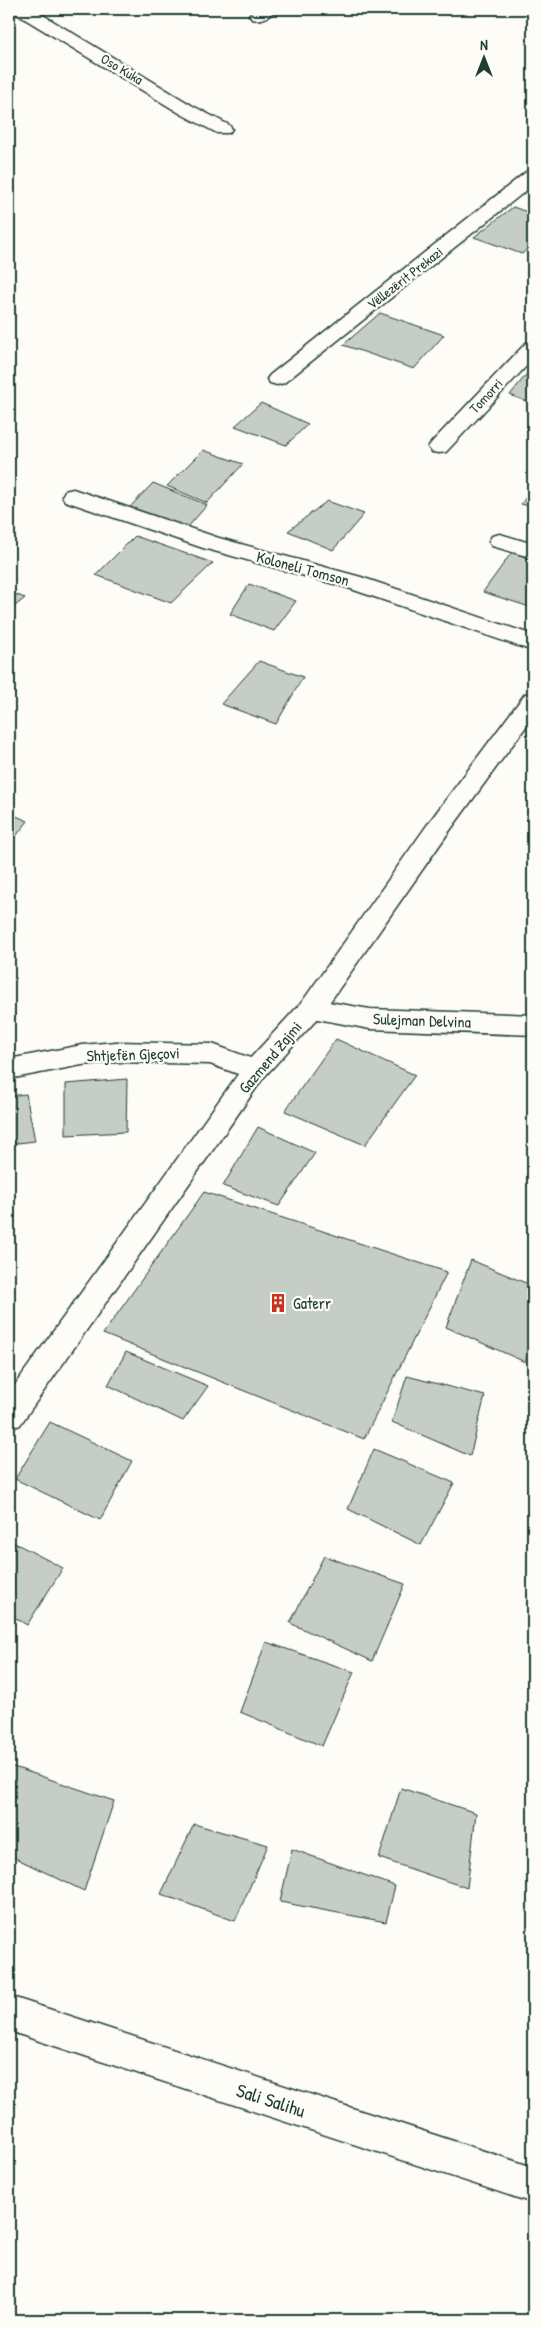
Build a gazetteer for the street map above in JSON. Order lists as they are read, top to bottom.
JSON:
{
  "streets": {
    "street": [
      "Oso Kuka",
      "Vëllezërit Prekazi",
      "Tomorri",
      "Koloneli Tomson",
      "Sulejman Delvina",
      "Shtjefën Gjeçovi",
      "Gazmend Zajmi",
      "Sali Salihu"
    ]
  },
  "crossings": [
    ["Sulejman Delvina", "Gazmend Zajmi"],
    ["Shtjefën Gjeçovi", "Gazmend Zajmi"]
  ],
  "places": {
    "building": ["Gaterr"]
  },
  "north": "top"
}
